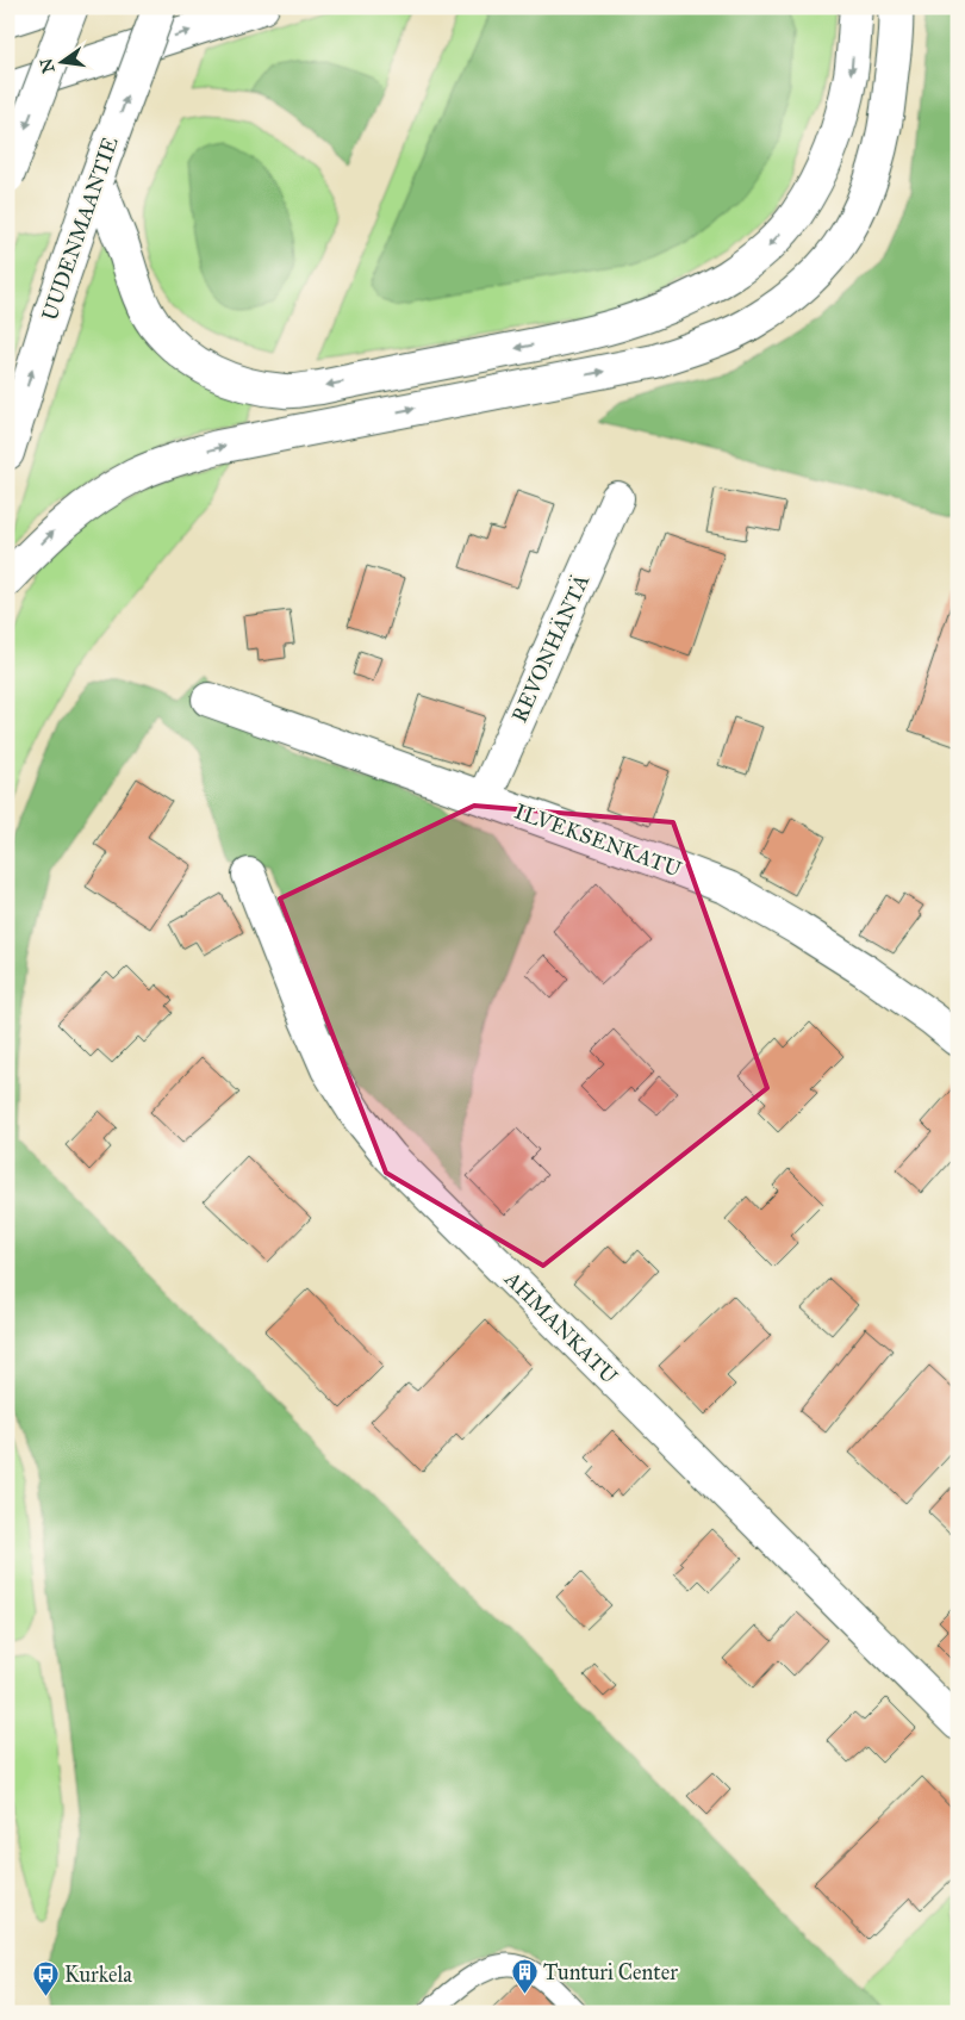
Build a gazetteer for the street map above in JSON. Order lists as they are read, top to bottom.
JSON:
{
  "streets": {
    "main road": [
      "UUDENMAANTIE",
      "REVONHÄNTÄ",
      "ILVEKSENKATU",
      "AHMANKATU"
    ]
  },
  "crossings": [
    ["REVONHÄNTÄ", "ILVEKSENKATU"]
  ],
  "places": {
    "building": ["Tunturi Center"],
    "bus stop": ["Kurkela"]
  },
  "north": "left"
}
